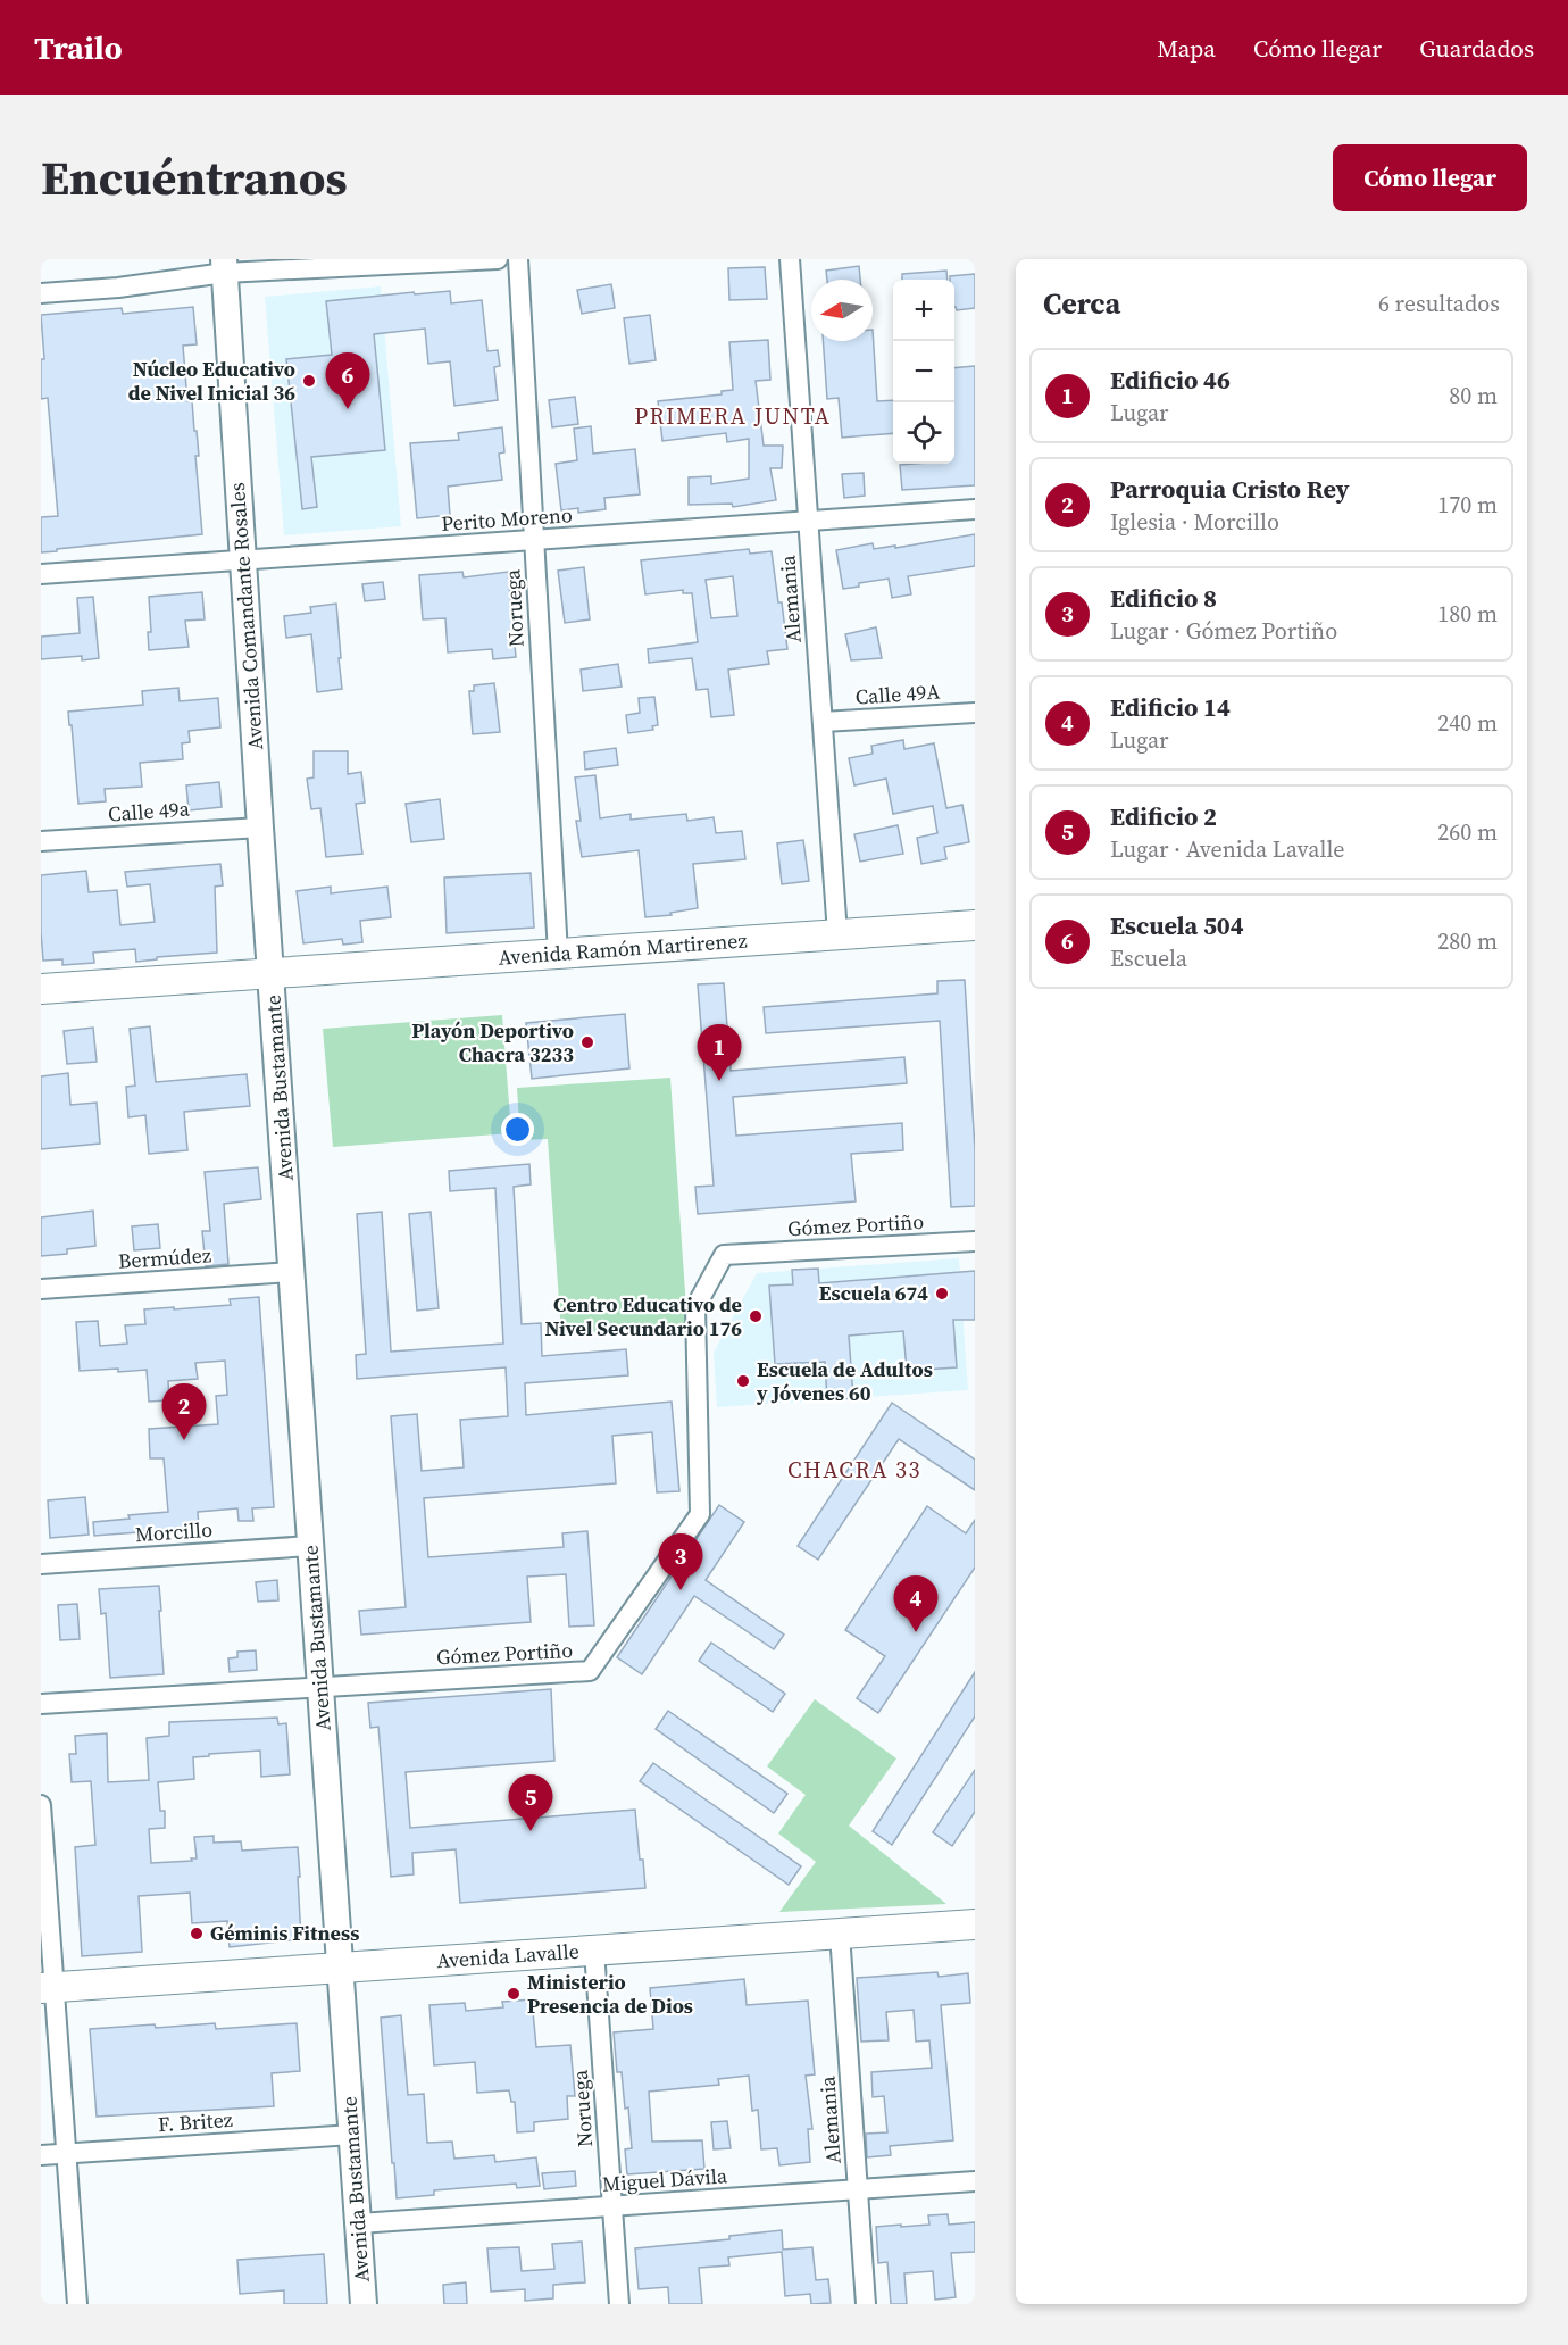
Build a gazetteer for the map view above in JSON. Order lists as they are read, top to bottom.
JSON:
{
  "streets": {
    "main road": [
      "Avenida Comandante Rosales",
      "Avenida Ramón Martirenez",
      "Avenida Bustamante",
      "Avenida Lavalle"
    ],
    "street": [
      "Perito Moreno",
      "Alemania",
      "Noruega",
      "Calle 49A",
      "Calle 49a",
      "Gómez Portiño",
      "Bermúdez",
      "Morcillo",
      "F. Britez",
      "Miguel Dávila"
    ]
  },
  "crossings": [
    ["Perito Moreno", "Alemania"],
    ["Perito Moreno", "Noruega"],
    ["Perito Moreno", "Avenida Comandante Rosales"],
    ["Alemania", "Calle 49A"],
    ["Alemania", "Avenida Ramón Martirenez"],
    ["Alemania", "Avenida Lavalle"],
    ["Alemania", "Miguel Dávila"],
    ["Noruega", "Avenida Ramón Martirenez"],
    ["Noruega", "Avenida Lavalle"],
    ["Noruega", "Miguel Dávila"],
    ["Avenida Comandante Rosales", "Calle 49a"],
    ["Avenida Comandante Rosales", "Avenida Ramón Martirenez"],
    ["Avenida Comandante Rosales", "Avenida Bustamante"],
    ["Avenida Ramón Martirenez", "Avenida Bustamante"],
    ["Avenida Bustamante", "Gómez Portiño"],
    ["Avenida Bustamante", "Bermúdez"],
    ["Avenida Bustamante", "Morcillo"],
    ["Avenida Bustamante", "Avenida Lavalle"],
    ["Avenida Bustamante", "F. Britez"],
    ["Avenida Bustamante", "Miguel Dávila"]
  ],
  "districts": ["PRIMERA JUNTA", "CHACRA 33"],
  "places": [
    "Núcleo Educativo de Nivel Inicial 36",
    "Playón Deportivo Chacra 3233",
    "Escuela 674",
    "Centro Educativo de Nivel Secundario 176",
    "Escuela de Adultos y Jóvenes 60",
    "Géminis Fitness",
    "Ministerio Presencia de Dios"
  ],
  "north": "left",
  "page": {
    "header": "Trailo",
    "nav": ["Mapa", "Cómo llegar", "Guardados"],
    "title": "Encuéntranos",
    "buttons": "Cómo llegar",
    "heading": ["Cerca", "6 resultados"],
    "map_buttons": ["+", "−"],
    "list": [
      {
        "mark": "1",
        "name": "Edificio 46",
        "note": "Lugar",
        "value": "80 m"
      },
      {
        "mark": "2",
        "name": "Parroquia Cristo Rey",
        "note": "Iglesia · Morcillo",
        "value": "170 m"
      },
      {
        "mark": "3",
        "name": "Edificio 8",
        "note": "Lugar · Gómez Portiño",
        "value": "180 m"
      },
      {
        "mark": "4",
        "name": "Edificio 14",
        "note": "Lugar",
        "value": "240 m"
      },
      {
        "mark": "5",
        "name": "Edificio 2",
        "note": "Lugar · Avenida Lavalle",
        "value": "260 m"
      },
      {
        "mark": "6",
        "name": "Escuela 504",
        "note": "Escuela",
        "value": "280 m"
      }
    ],
    "pins": [
      "6",
      "1",
      "2",
      "3",
      "4",
      "5"
    ]
  }
}
